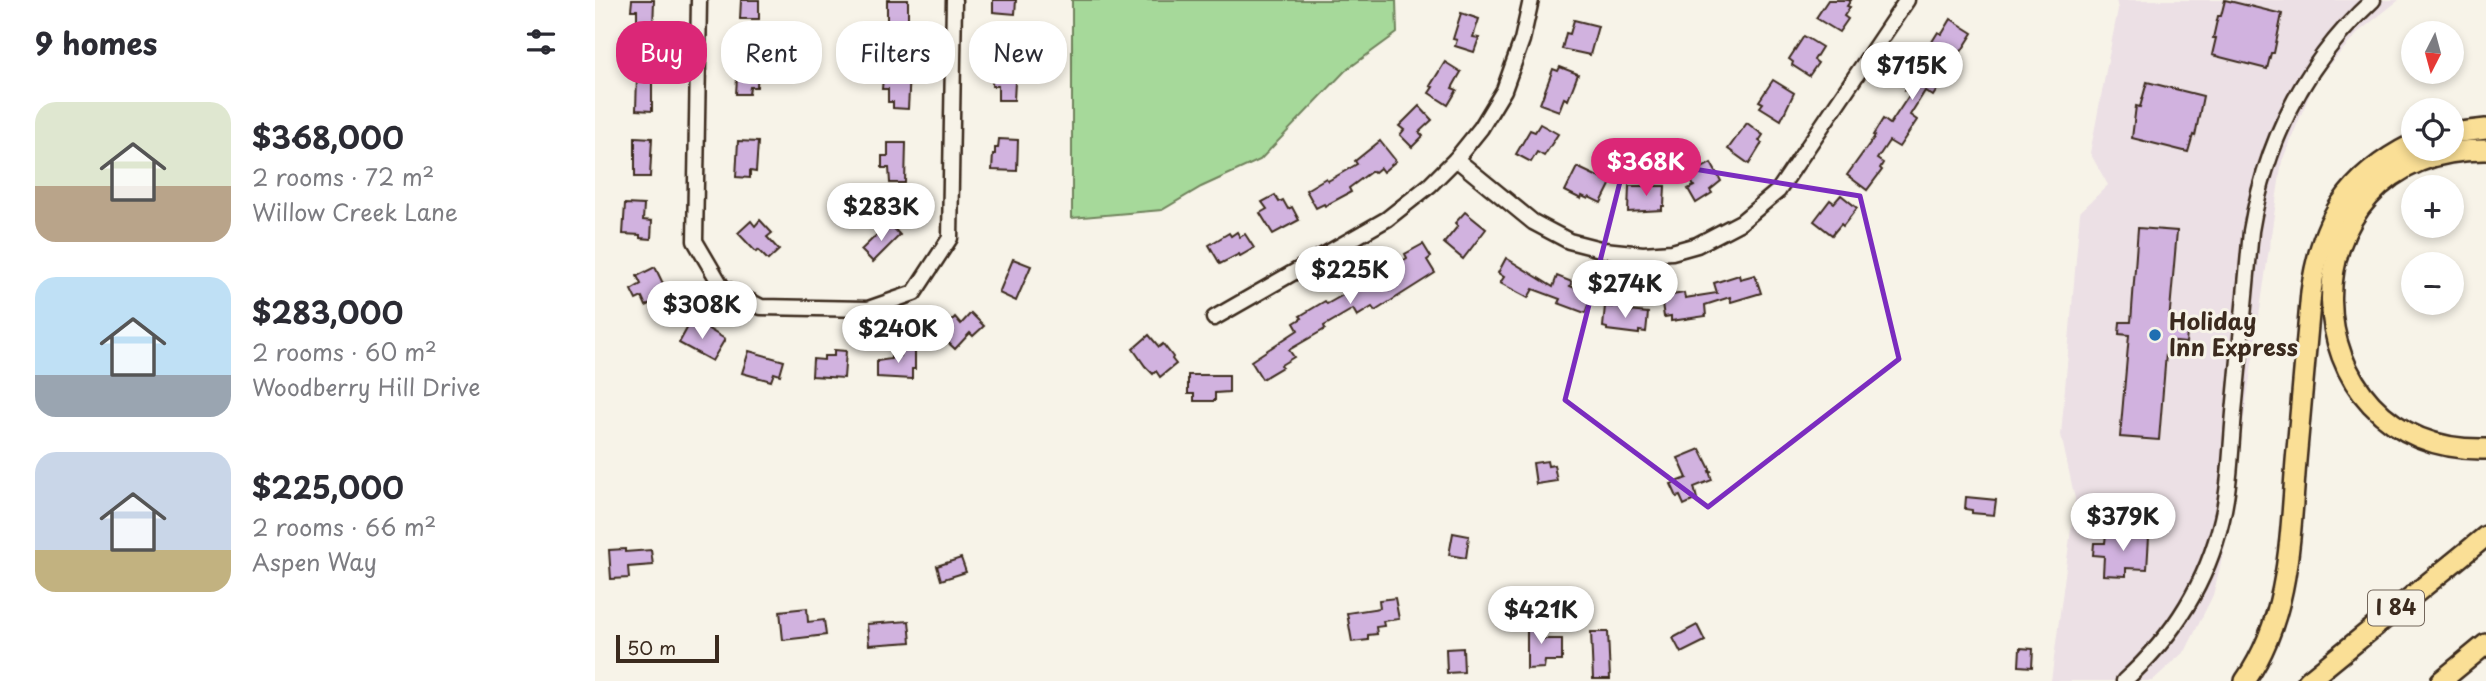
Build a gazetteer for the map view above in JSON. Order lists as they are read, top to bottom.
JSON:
{
  "streets": {
    "highway": ["I 84"]
  },
  "places": ["Holiday Inn Express"],
  "scale_bar": "50 m",
  "north": "bottom",
  "page": {
    "heading": "9 homes",
    "map_buttons": ["+", "−"],
    "chip": [
      "Buy",
      "Rent",
      "Filters",
      "New"
    ],
    "price": [
      "$715K",
      "$368K",
      "$283K",
      "$225K",
      "$274K",
      "$308K",
      "$240K",
      "$379K",
      "$421K"
    ],
    "list": [
      {
        "name": "$368,000",
        "note": "2 rooms · 72 m² · Willow Creek Lane"
      },
      {
        "name": "$283,000",
        "note": "2 rooms · 60 m² · Woodberry Hill Drive"
      },
      {
        "name": "$225,000",
        "note": "2 rooms · 66 m² · Aspen Way"
      }
    ],
    "scale": "50 m"
  }
}
